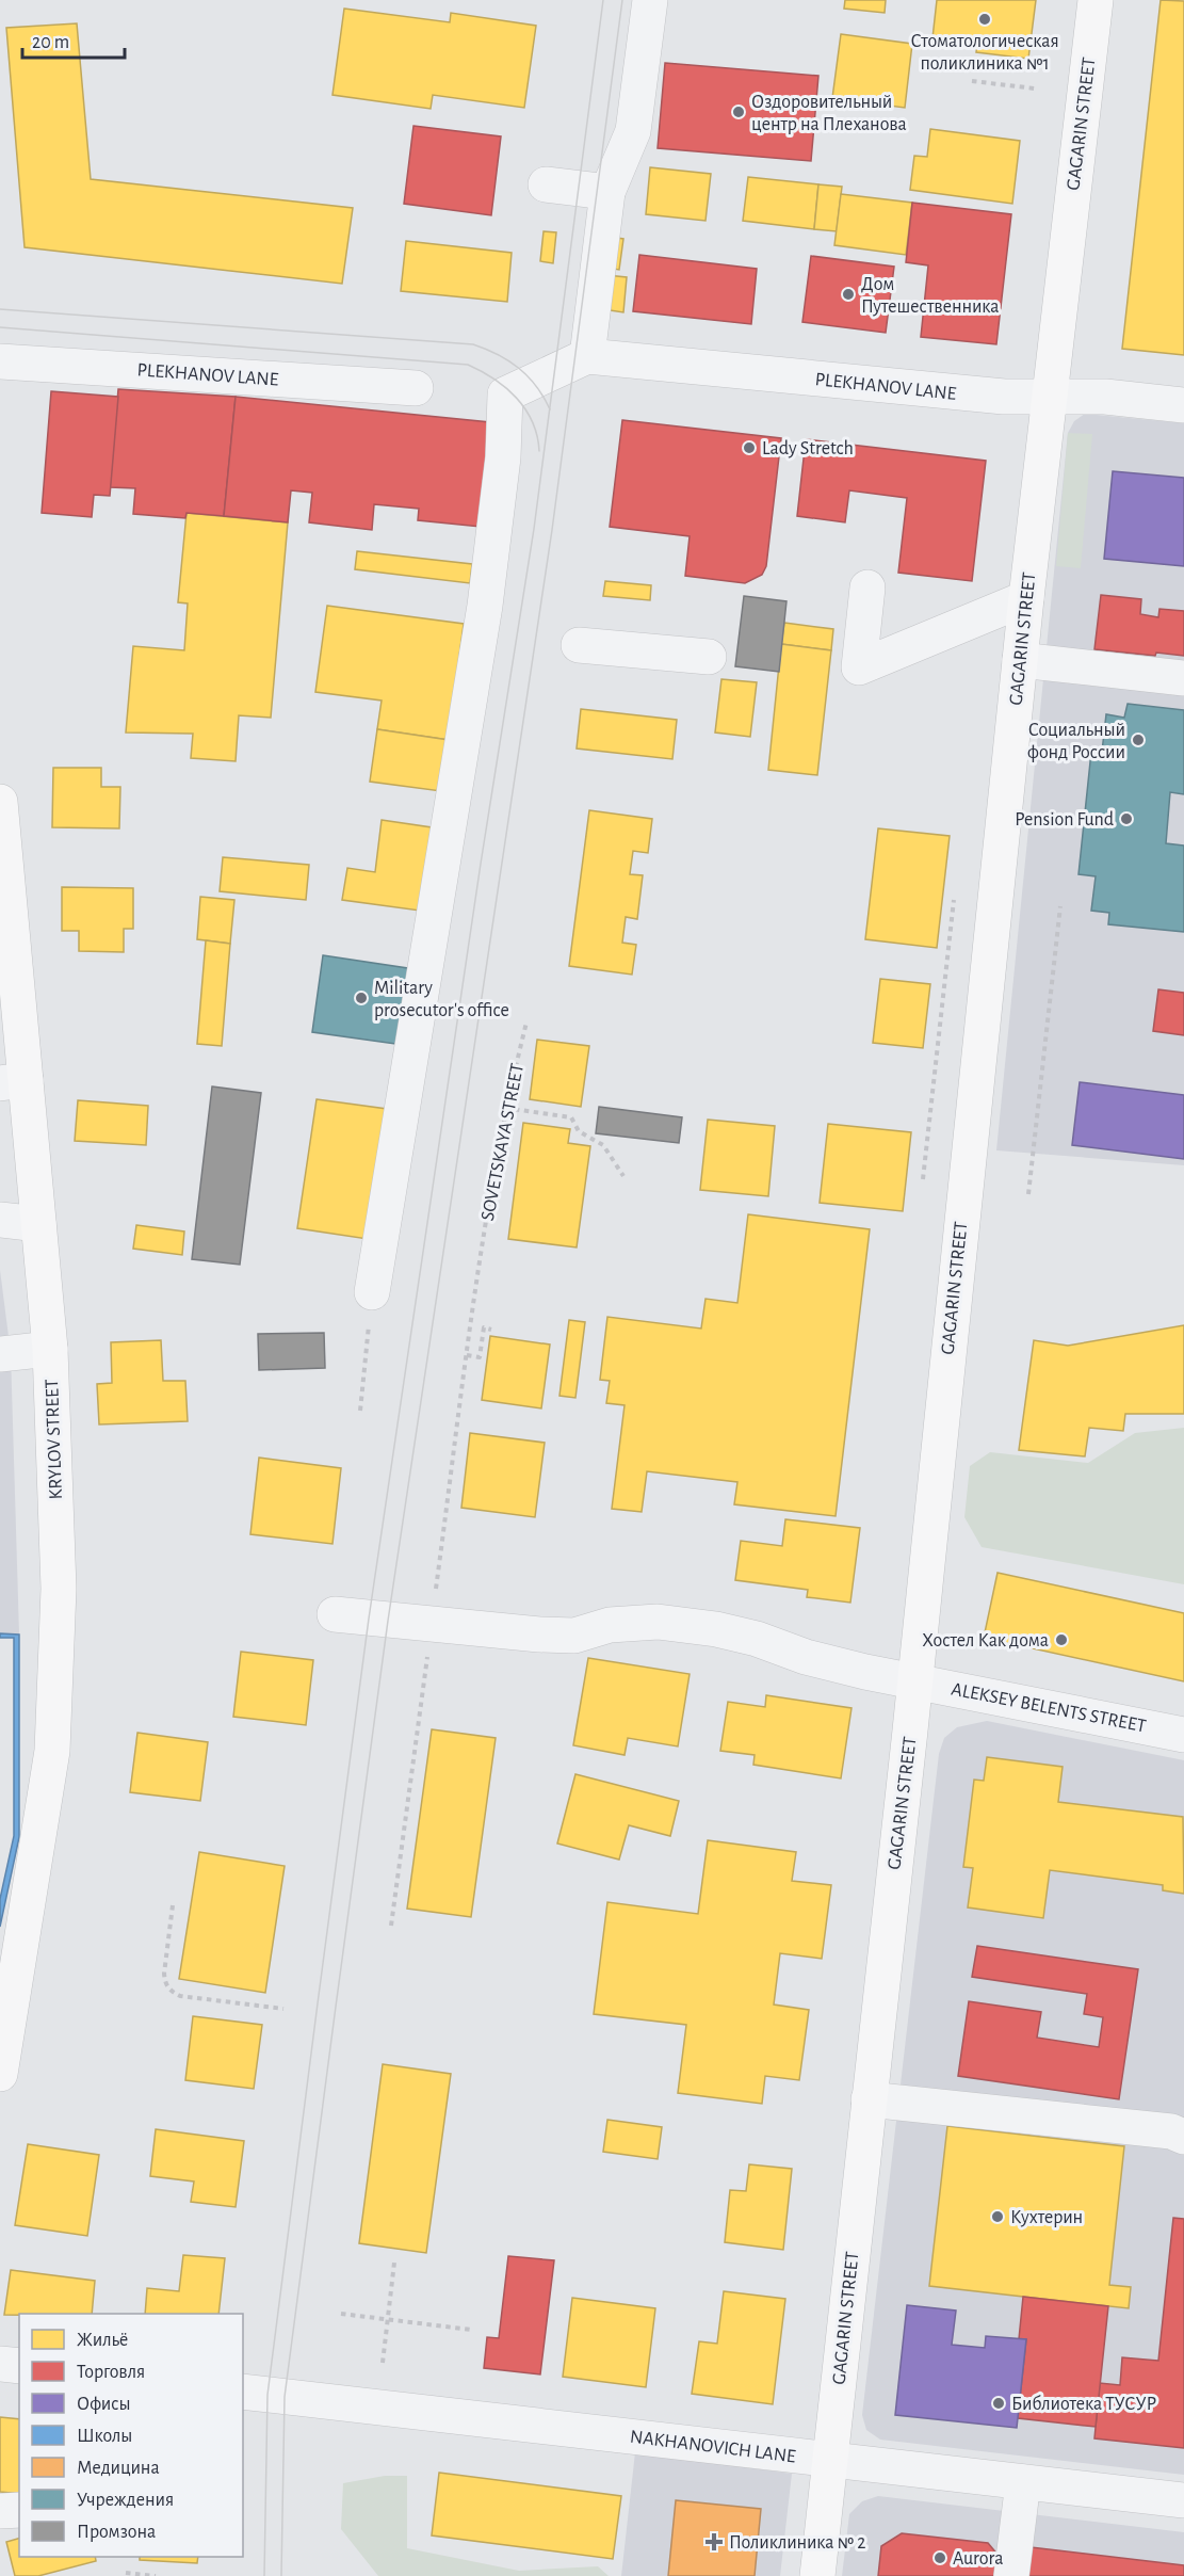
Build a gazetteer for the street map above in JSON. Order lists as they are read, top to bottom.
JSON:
{
  "streets": {
    "main road": ["GAGARIN STREET", "KRYLOV STREET"],
    "street": ["PLEKHANOV LANE", "ALEKSEY BELENTS STREET", "NAKHANOVICH LANE"],
    "path": ["SOVETSKAYA STREET"]
  },
  "crossings": [
    ["GAGARIN STREET", "PLEKHANOV LANE"],
    ["GAGARIN STREET", "ALEKSEY BELENTS STREET"],
    ["GAGARIN STREET", "NAKHANOVICH LANE"]
  ],
  "places": {
    "other": [
      "Стоматологическая поликлиника №1",
      "Оздоровительный центр на Плеханова",
      "Дом Путешественника",
      "Lady Stretch",
      "Социальный фонд России",
      "Pension Fund",
      "Military prosecutor's office",
      "Хостел Как дома",
      "Кухтерин",
      "Библиотека ТУСУР",
      "Aurora"
    ],
    "health": ["Поликлиника № 2"]
  },
  "legend": [
    "Жильё",
    "Торговля",
    "Офисы",
    "Школы",
    "Медицина",
    "Учреждения",
    "Промзона"
  ],
  "scale_bar": "20 m"
}
